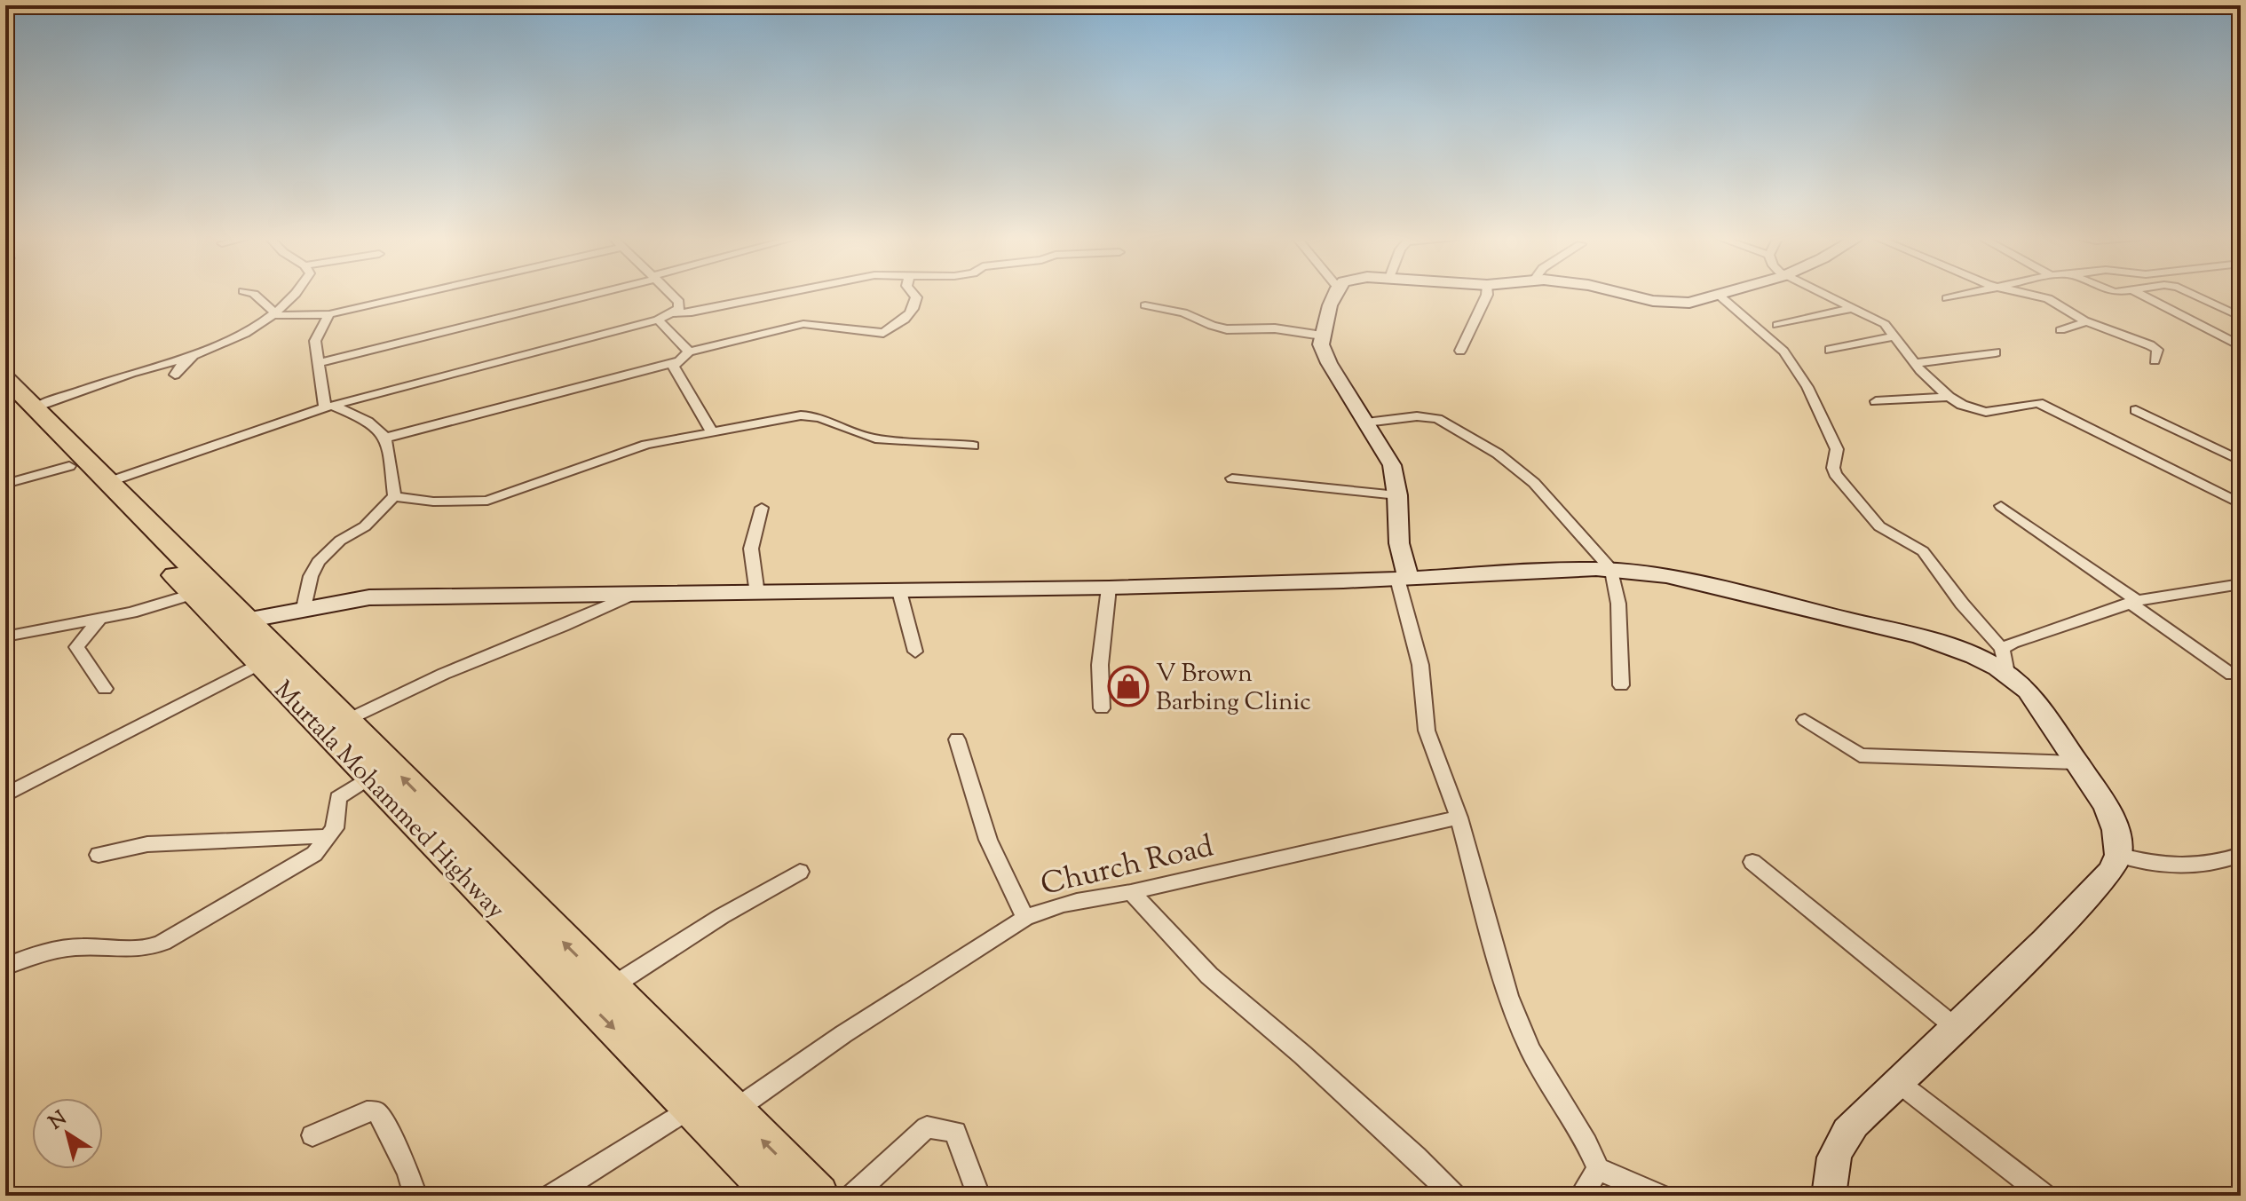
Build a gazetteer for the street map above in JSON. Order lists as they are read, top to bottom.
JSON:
{
  "streets": {
    "highway": ["Murtala Mohammed Highway"],
    "street": ["Church Road"]
  },
  "places": {
    "shop": ["V Brown Barbing Clinic"]
  },
  "north": "top left"
}
